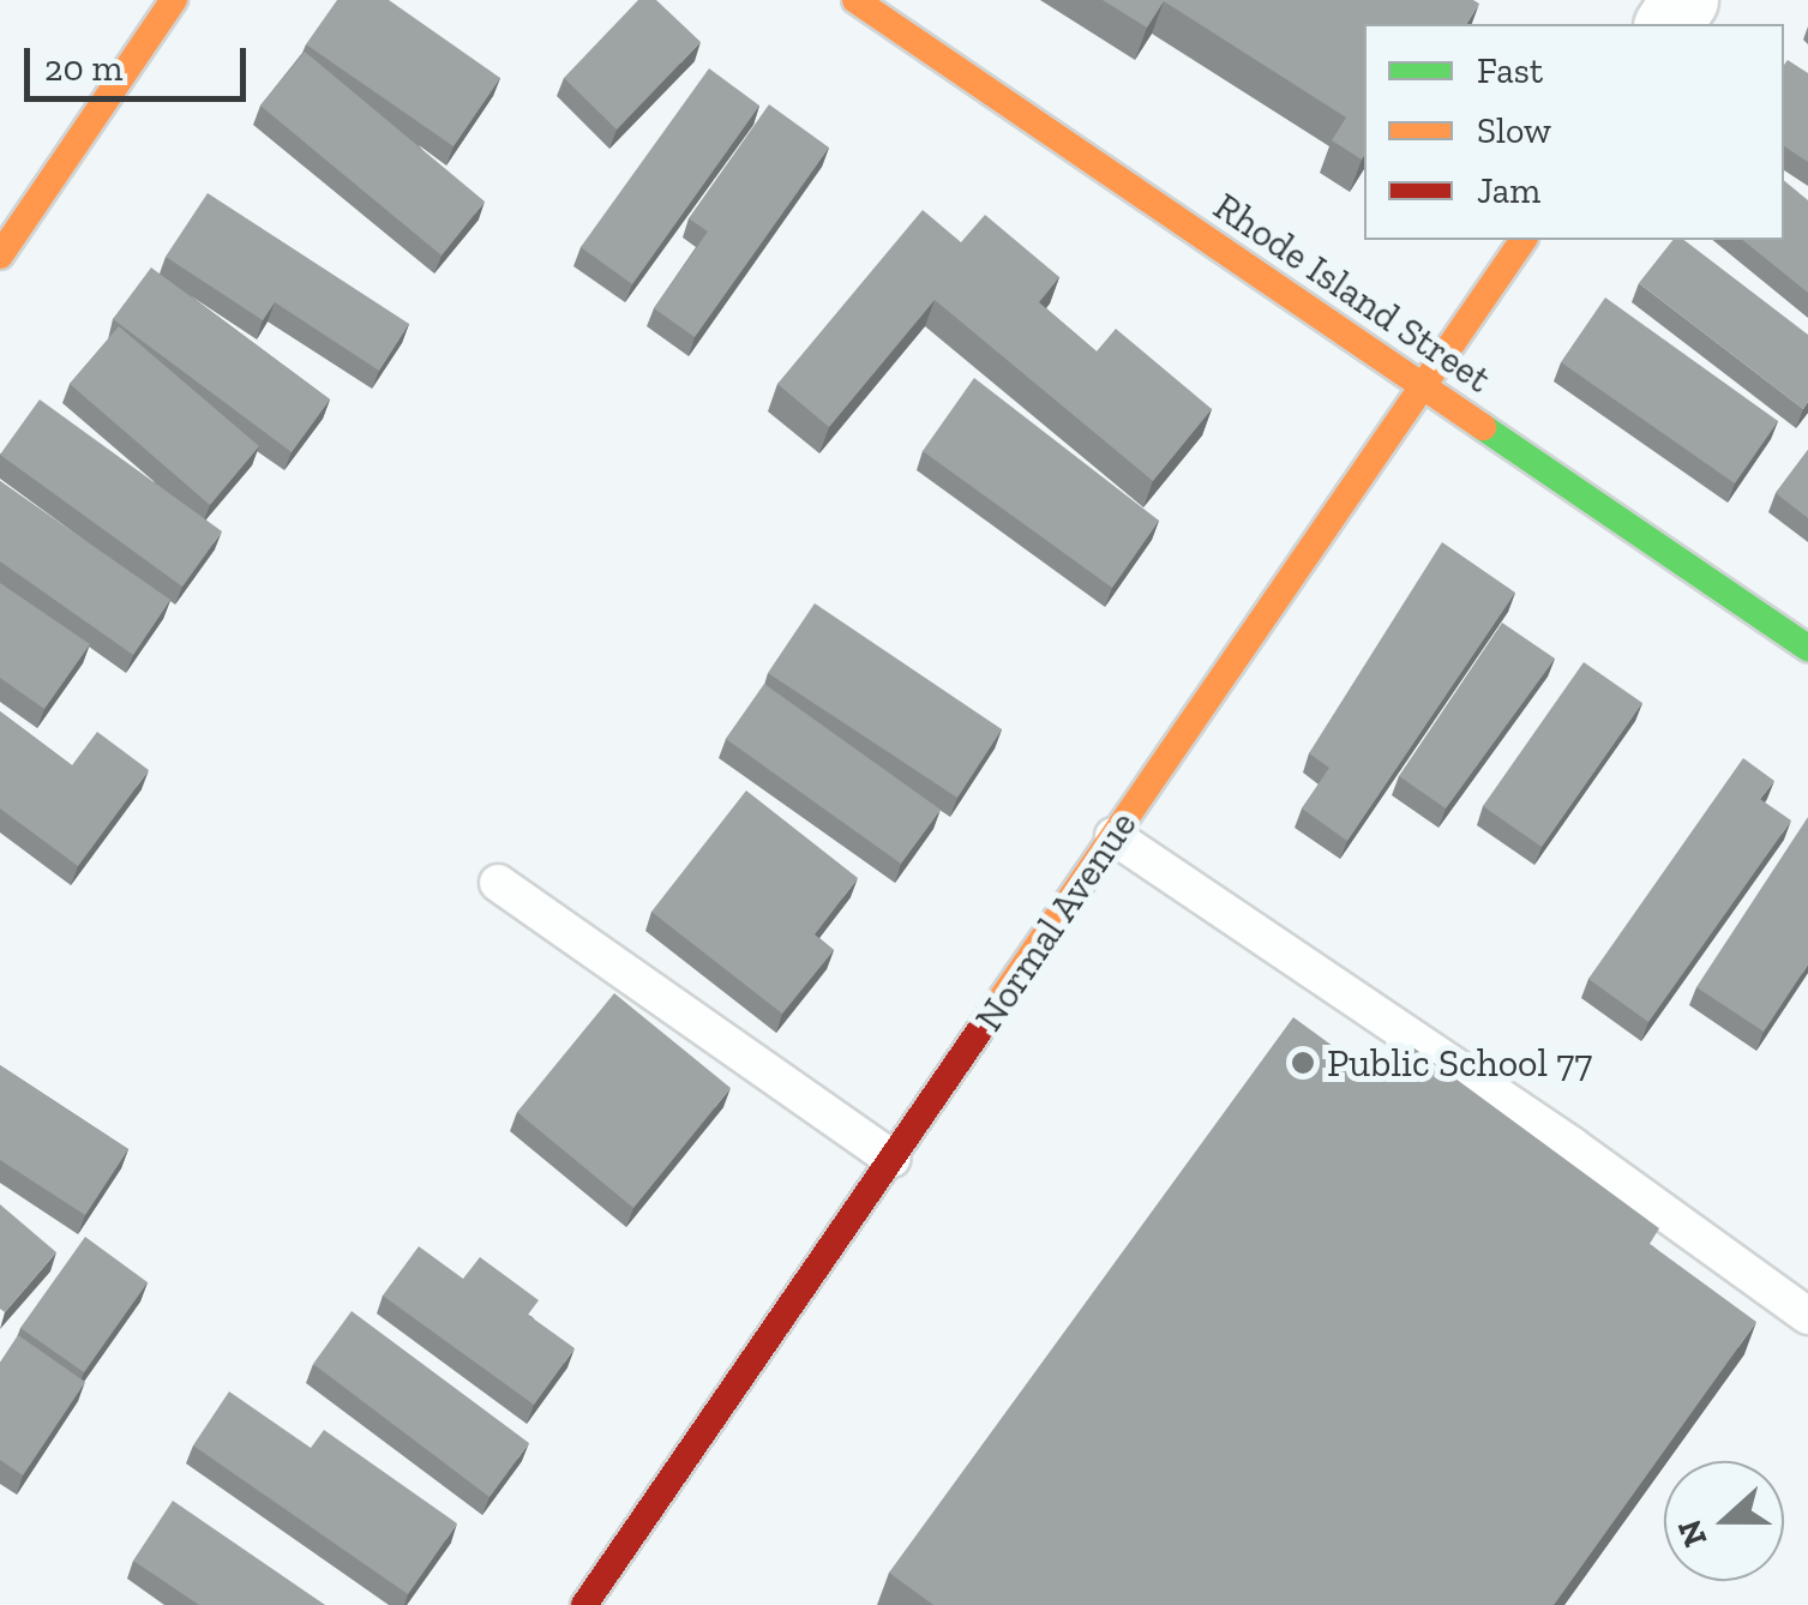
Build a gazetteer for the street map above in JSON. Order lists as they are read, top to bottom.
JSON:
{
  "streets": {
    "street": ["Rhode Island Street", "Normal Avenue"]
  },
  "crossings": [
    ["Rhode Island Street", "Normal Avenue"]
  ],
  "places": ["Public School 77"],
  "legend": ["Fast", "Slow", "Jam"],
  "scale_bar": "20 m",
  "north": "left"
}
